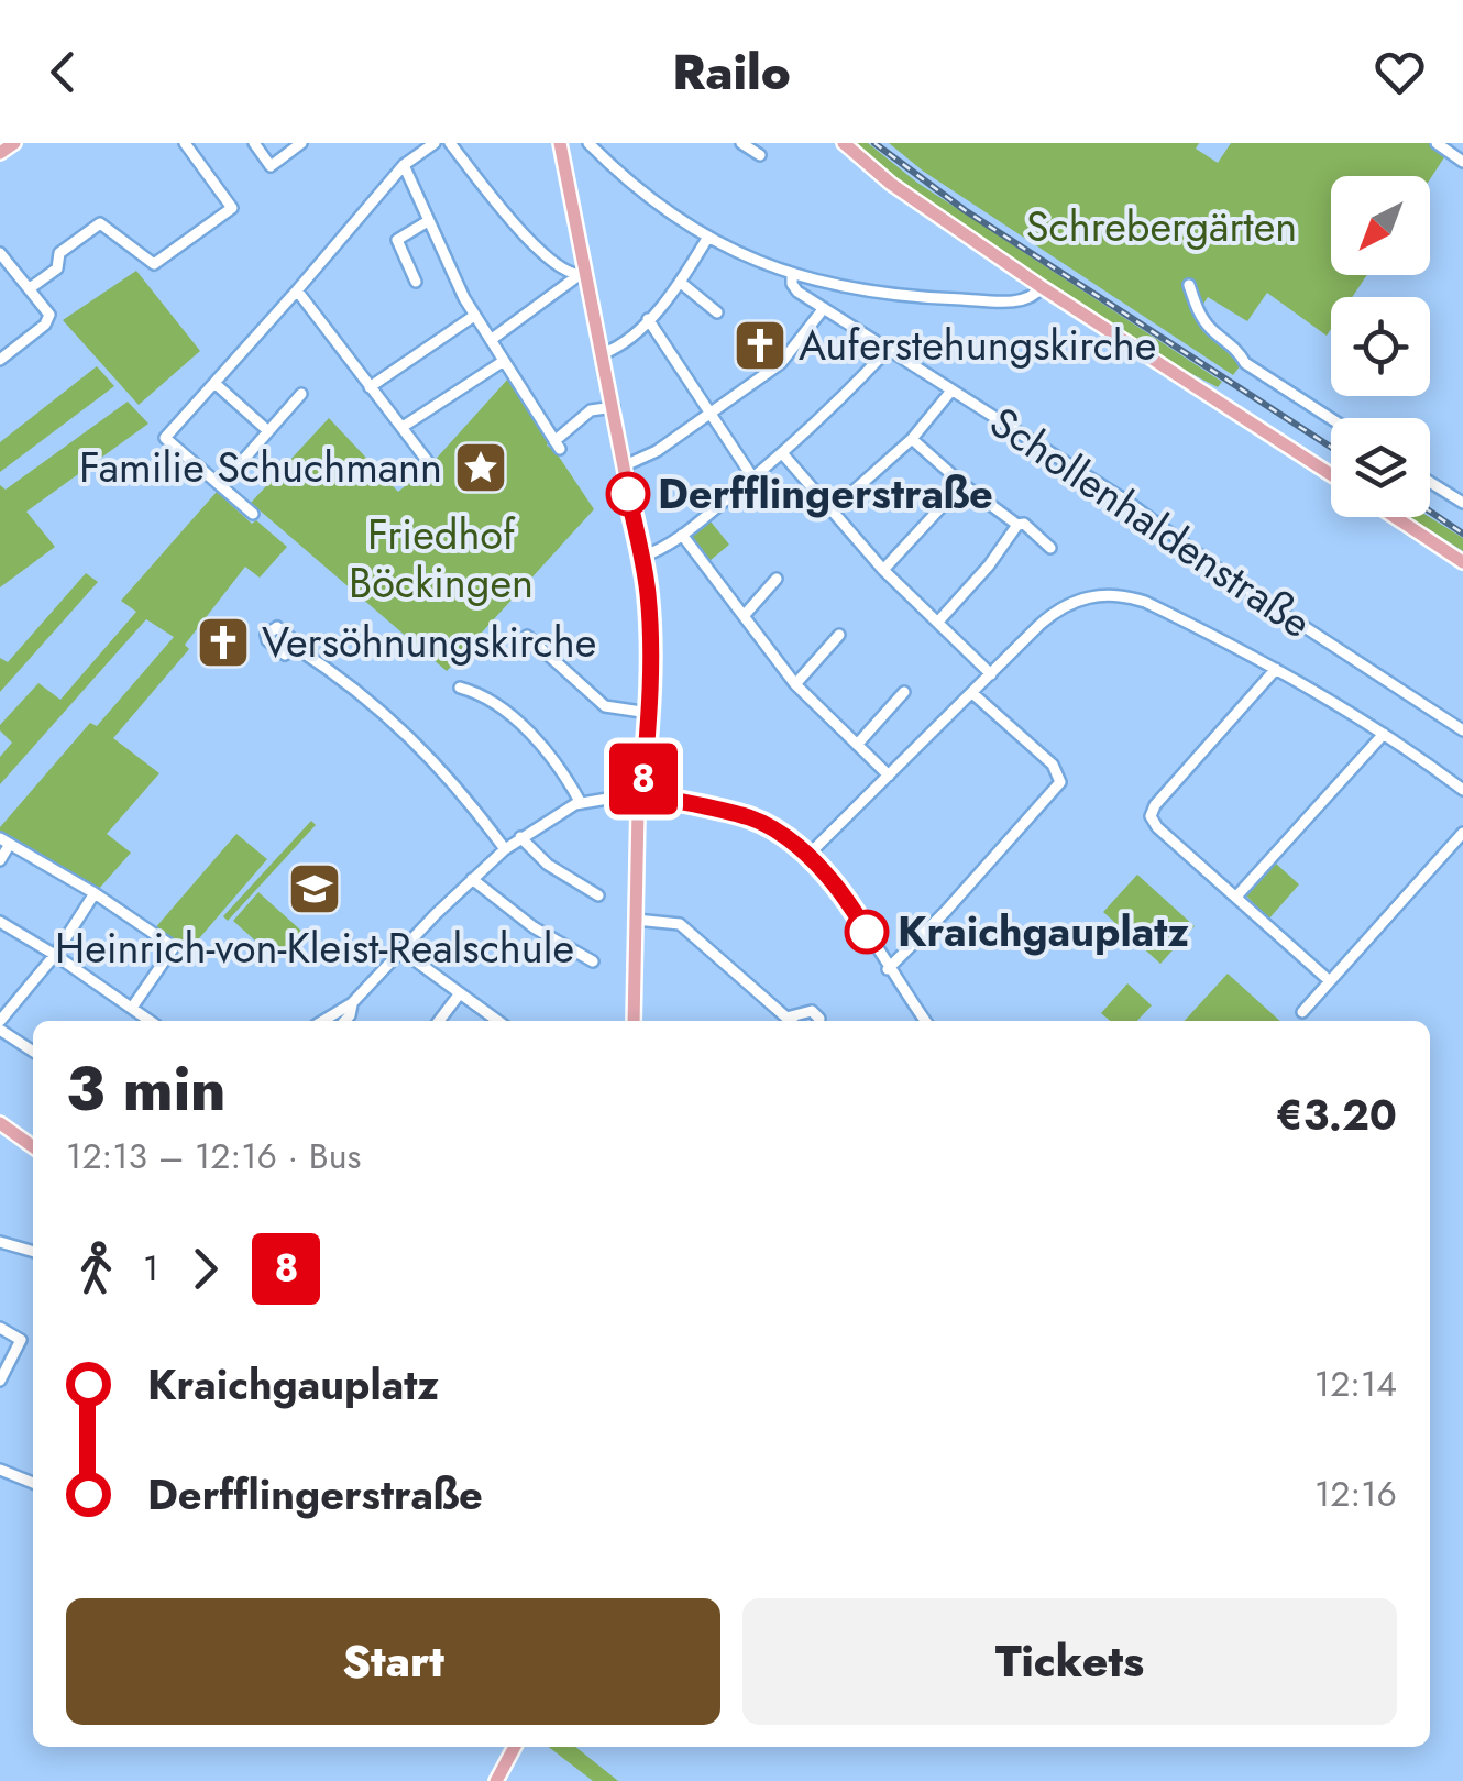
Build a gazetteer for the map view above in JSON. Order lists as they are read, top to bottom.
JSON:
{
  "streets": {
    "street": ["Schollenhaldenstraße"]
  },
  "parks": ["Schrebergärten", "Friedhof Böckingen"],
  "places": {
    "church": ["Auferstehungskirche", "Versöhnungskirche"],
    "place": ["Familie Schuchmann"],
    "other": ["Derfflingerstraße", "Kraichgauplatz"],
    "school or university": ["Heinrich-von-Kleist-Realschule"]
  },
  "lines": ["bus line 8"],
  "north": "bottom left",
  "page": {
    "header": "Railo",
    "on_map": "8",
    "heading": ["3 min", "12:13 – 12:16 · Bus", "€3.20"],
    "legs": ["1", "8"],
    "list": [
      {
        "name": "Kraichgauplatz",
        "value": "12:14"
      },
      {
        "name": "Derfflingerstraße",
        "value": "12:16"
      }
    ],
    "buttons": ["Start", "Tickets"]
  }
}
